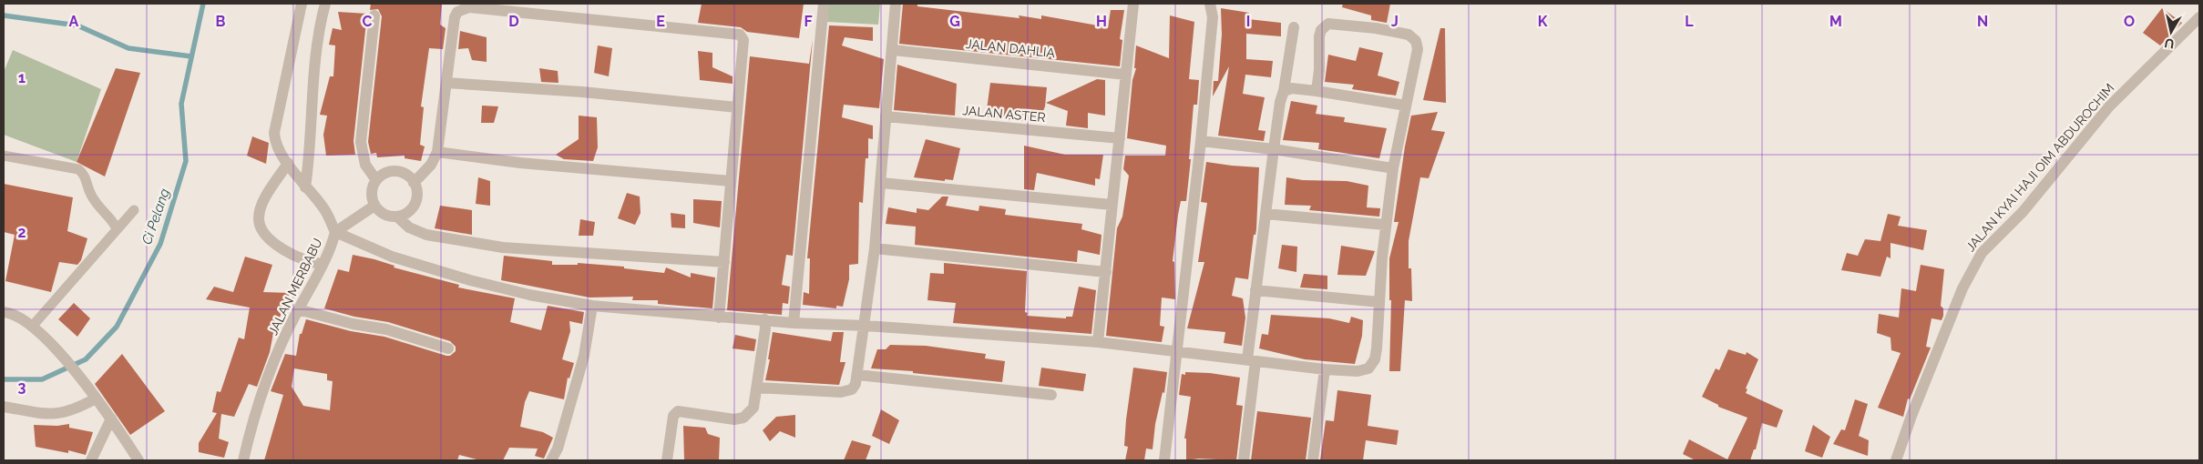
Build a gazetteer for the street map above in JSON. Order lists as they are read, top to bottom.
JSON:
{
  "streets": {
    "street": [
      "JALAN DAHLIA",
      "JALAN ASTER",
      "JALAN KYAI HAJI OIM ABDUROCHIM",
      "JALAN MERBABU"
    ]
  },
  "water": ["Ci Pelang"],
  "north": "bottom",
  "grid": {
    "columns": [
      "A",
      "B",
      "C",
      "D",
      "E",
      "F",
      "G",
      "H",
      "I",
      "J",
      "K",
      "L",
      "M",
      "N",
      "O"
    ],
    "rows": ["1", "2", "3"]
  }
}
